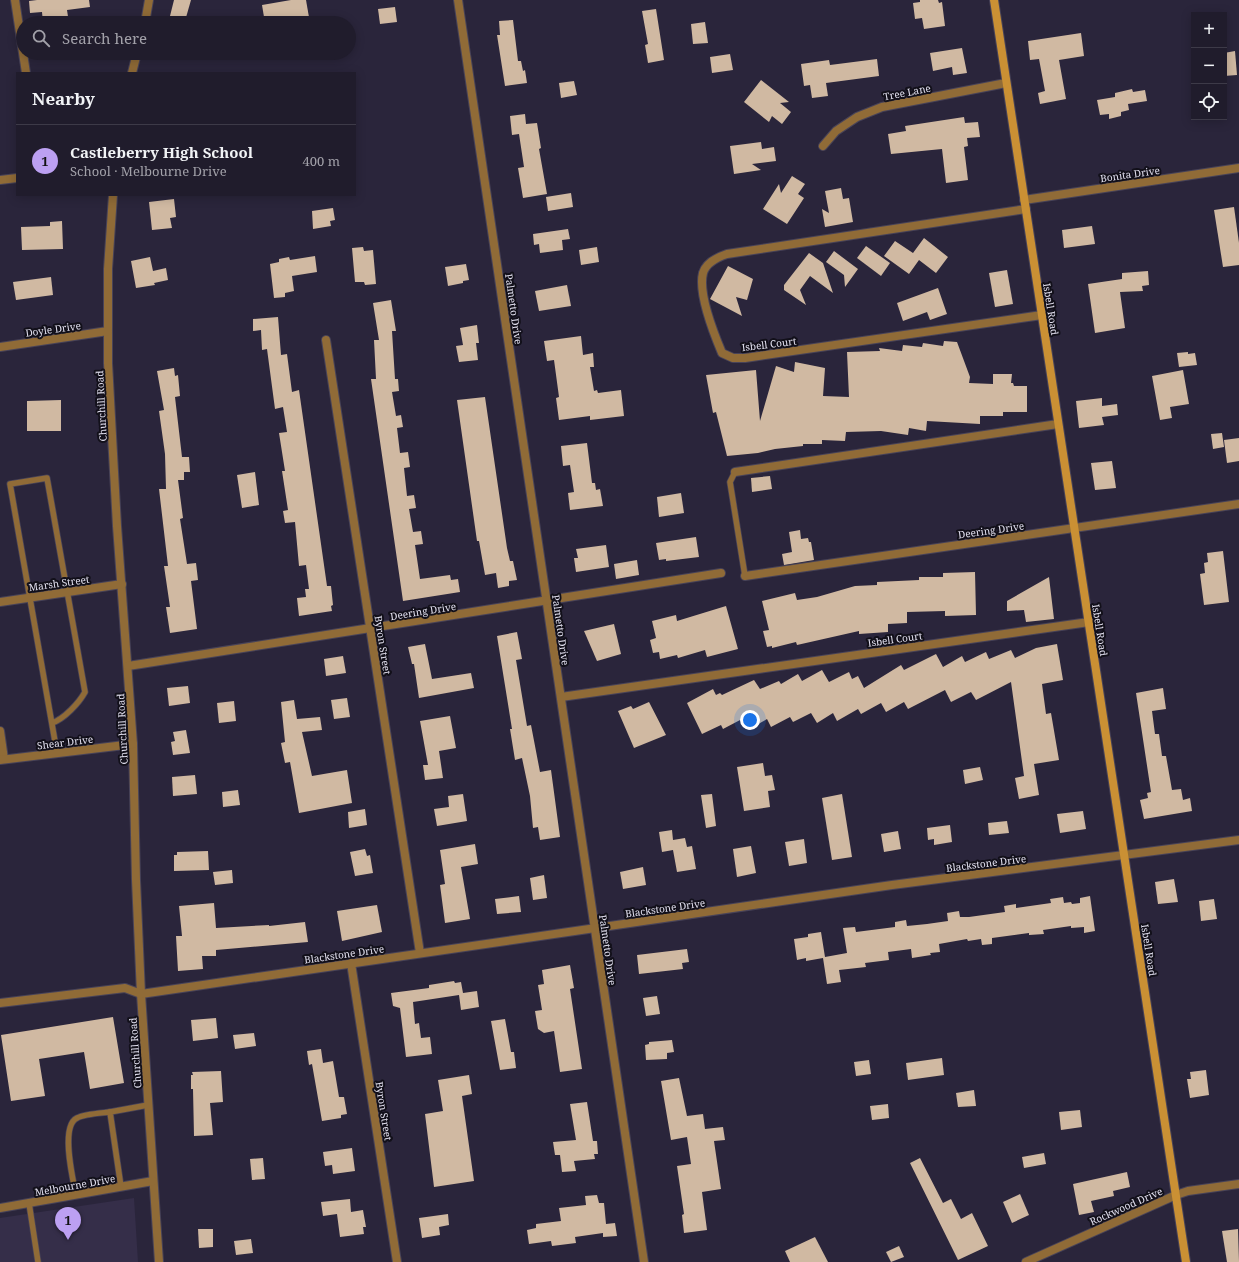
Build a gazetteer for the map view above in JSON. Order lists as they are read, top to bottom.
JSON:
{
  "streets": {
    "street": [
      "Tree Lane",
      "Bonita Drive",
      "Palmetto Drive",
      "Isbell Road",
      "Doyle Drive",
      "Isbell Court",
      "Churchill Road",
      "Deering Drive",
      "Marsh Street",
      "Byron Street",
      "Shear Drive",
      "Blackstone Drive",
      "Melbourne Drive",
      "Rockwood Drive"
    ]
  },
  "crossings": [
    ["Tree Lane", "Isbell Road"],
    ["Bonita Drive", "Isbell Road"],
    ["Palmetto Drive", "Isbell Court"],
    ["Palmetto Drive", "Deering Drive"],
    ["Palmetto Drive", "Blackstone Drive"],
    ["Isbell Road", "Isbell Court"],
    ["Isbell Road", "Deering Drive"],
    ["Isbell Road", "Blackstone Drive"],
    ["Isbell Road", "Rockwood Drive"],
    ["Doyle Drive", "Churchill Road"],
    ["Churchill Road", "Deering Drive"],
    ["Churchill Road", "Marsh Street"],
    ["Churchill Road", "Shear Drive"],
    ["Churchill Road", "Blackstone Drive"],
    ["Churchill Road", "Melbourne Drive"],
    ["Deering Drive", "Byron Street"],
    ["Byron Street", "Blackstone Drive"]
  ],
  "page": {
    "map_buttons": ["+", "−"],
    "search": "Search here",
    "heading": "Nearby",
    "list": [
      {
        "mark": "1",
        "name": "Castleberry High School",
        "note": "School · Melbourne Drive",
        "value": "400 m"
      }
    ],
    "pins": "1"
  }
}
